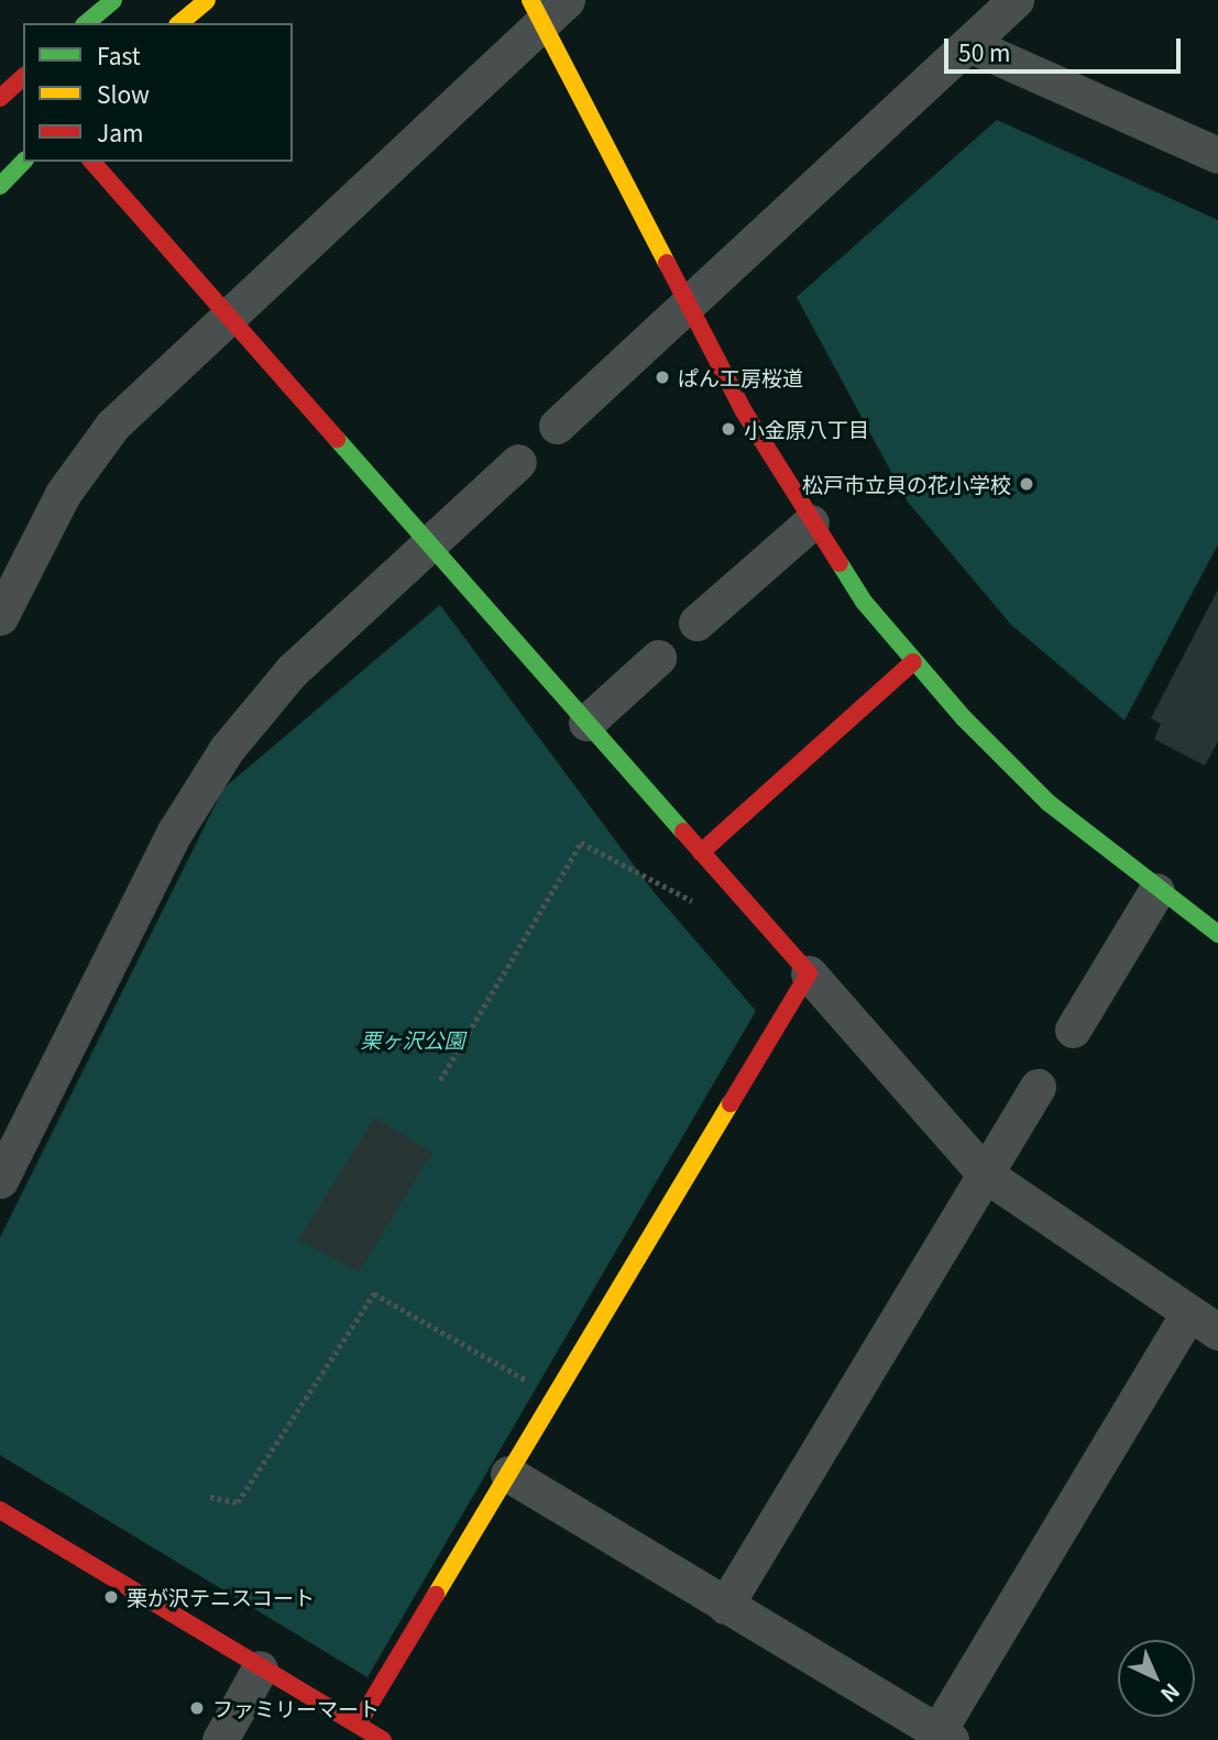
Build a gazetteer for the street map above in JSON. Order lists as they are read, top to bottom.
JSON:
{
  "parks": ["栗ヶ沢公園"],
  "places": [
    "ぱん工房桜道",
    "小金原八丁目",
    "松戸市立貝の花小学校",
    "栗が沢テニスコート",
    "ファミリーマート"
  ],
  "legend": ["Fast", "Slow", "Jam"],
  "scale_bar": "50 m",
  "north": "bottom right"
}
